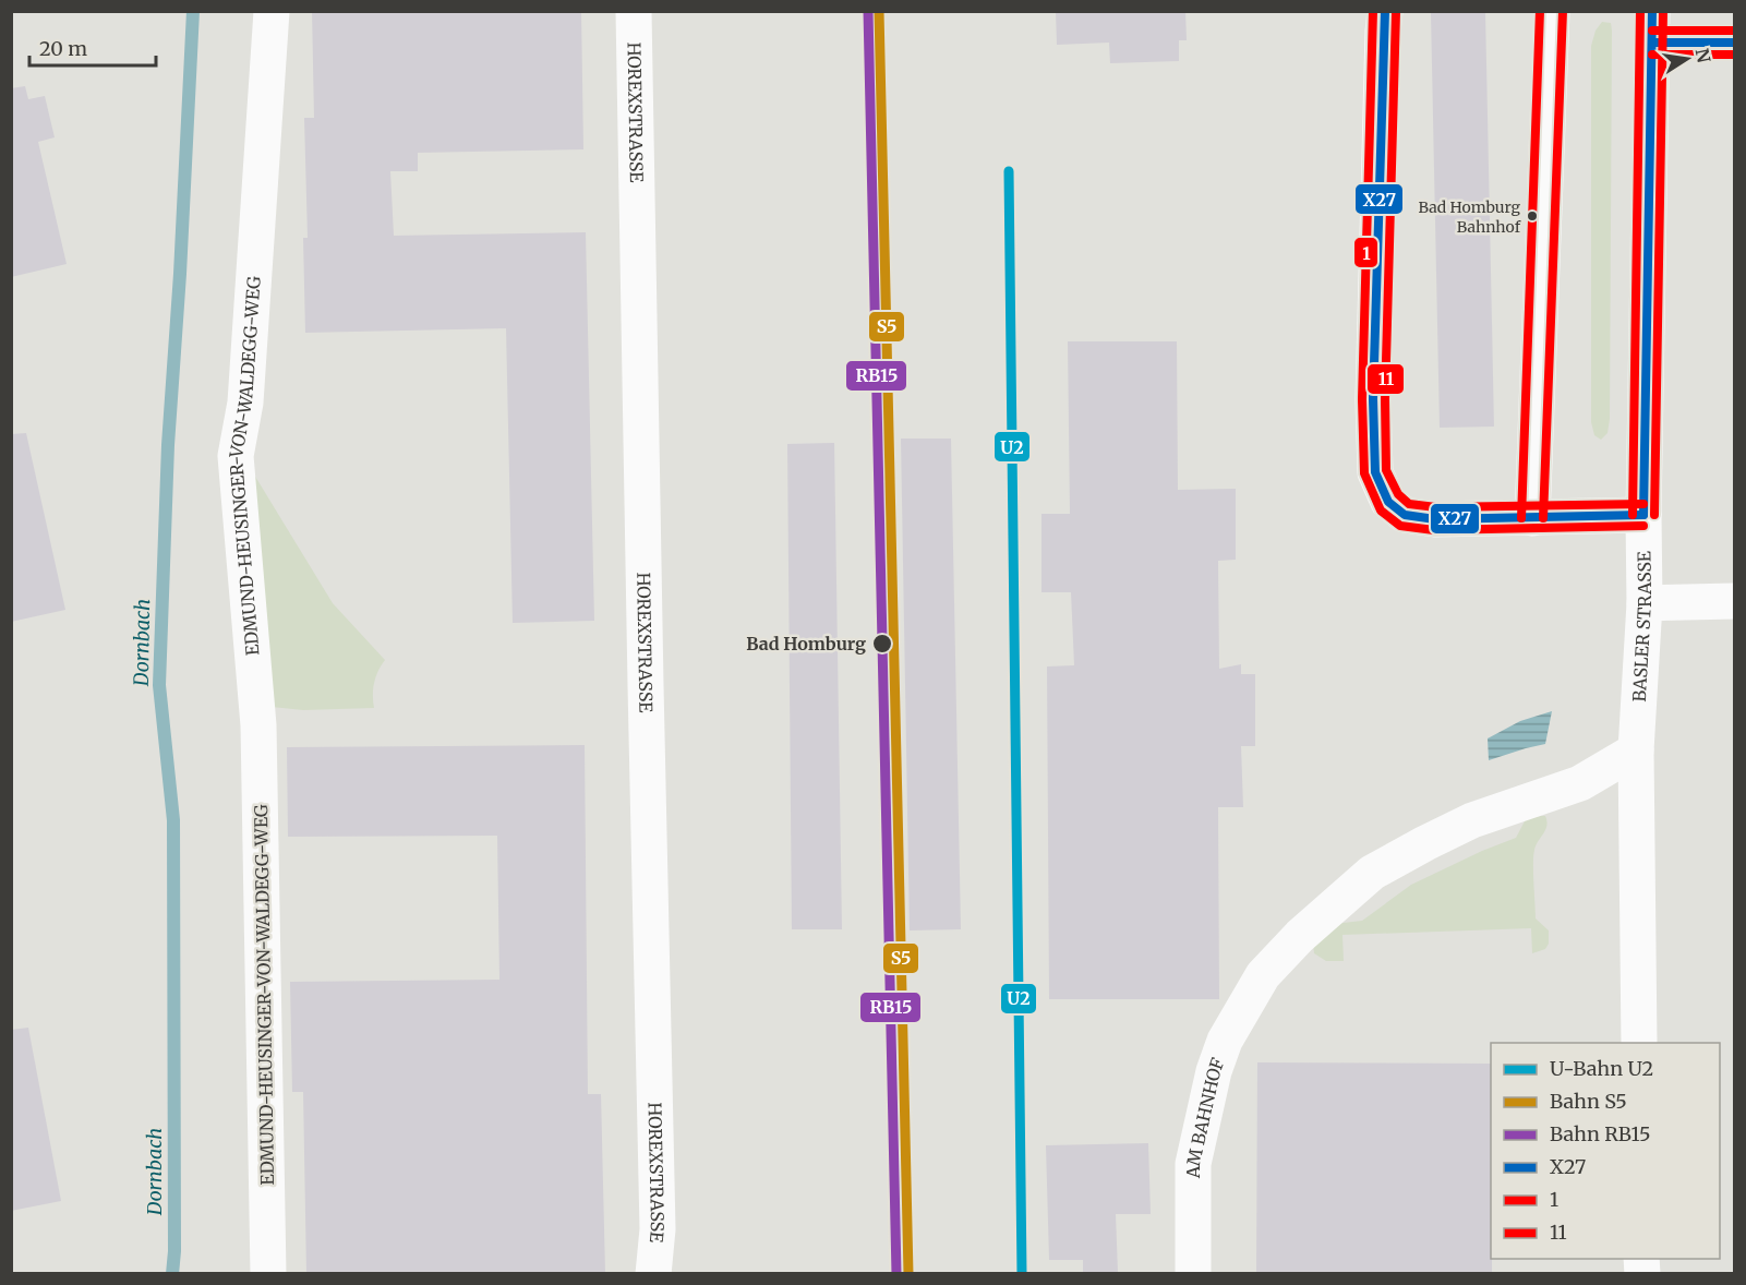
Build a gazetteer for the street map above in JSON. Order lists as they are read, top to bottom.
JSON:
{
  "streets": {
    "street": [
      "HOREXSTRASSE",
      "EDMUND-HEUSINGER-VON-WALDEGG-WEG",
      "BASLER STRASSE",
      "AM BAHNHOF"
    ]
  },
  "crossings": [
    ["BASLER STRASSE", "AM BAHNHOF"]
  ],
  "water": ["Dornbach"],
  "places": ["Bad Homburg Bahnhof", "Bad Homburg"],
  "lines": [
    "rail line S5",
    "rail line RB15",
    "transit line X27",
    "transit line 1",
    "transit line 11",
    "metro line U2"
  ],
  "legend": [
    "U-Bahn U2",
    "Bahn S5",
    "Bahn RB15",
    "X27",
    "1",
    "11"
  ],
  "scale_bar": "20 m",
  "north": "right"
}
